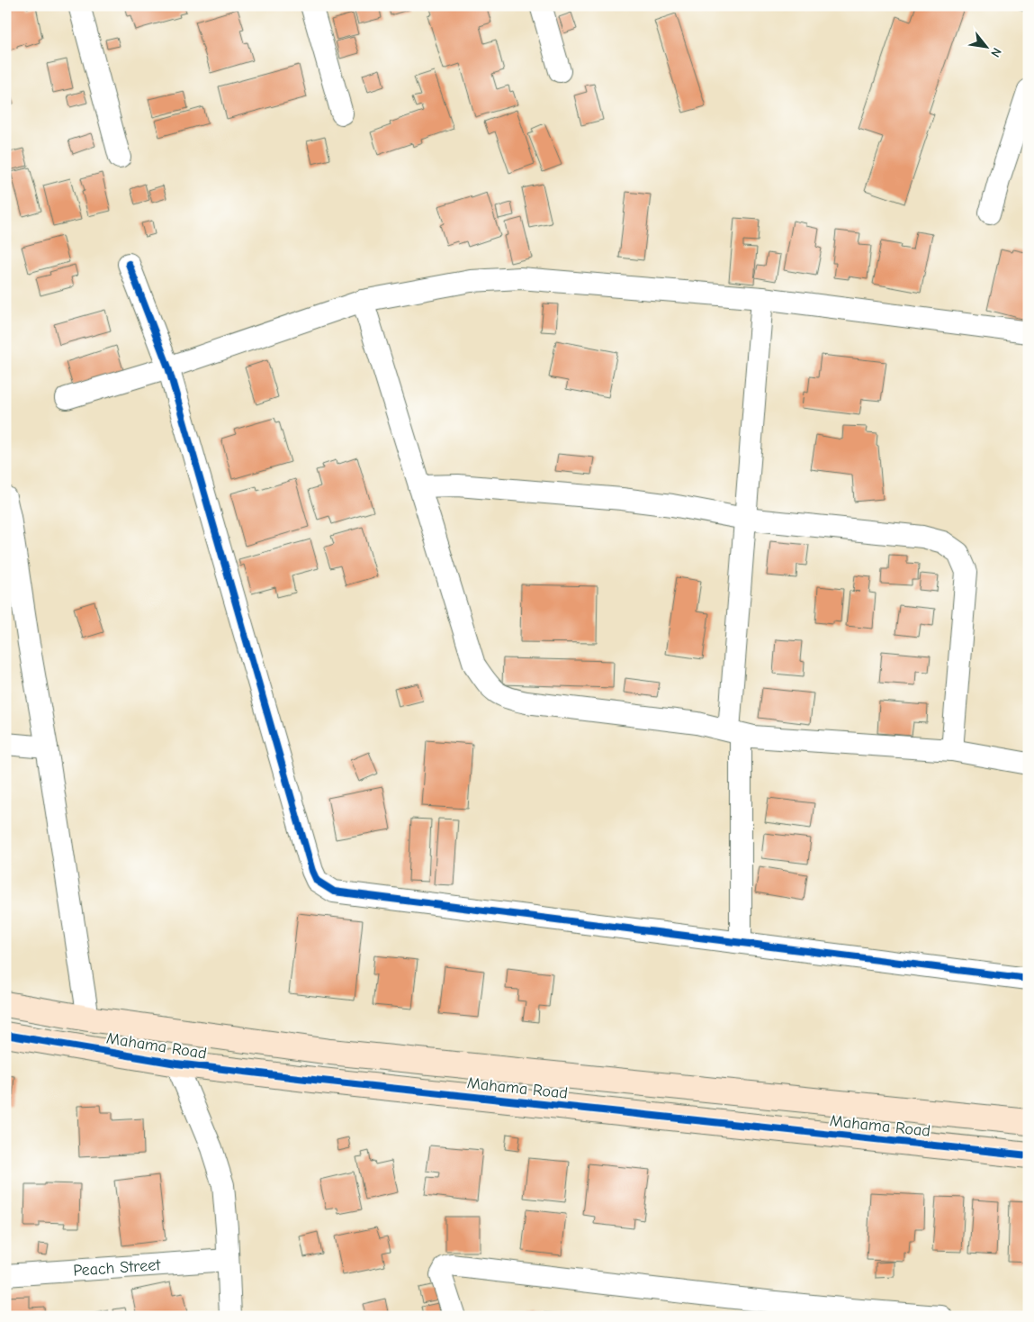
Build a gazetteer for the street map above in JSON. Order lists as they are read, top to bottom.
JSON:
{
  "streets": {
    "street": ["Mahama Road", "Peach Street"]
  },
  "north": "bottom right"
}
